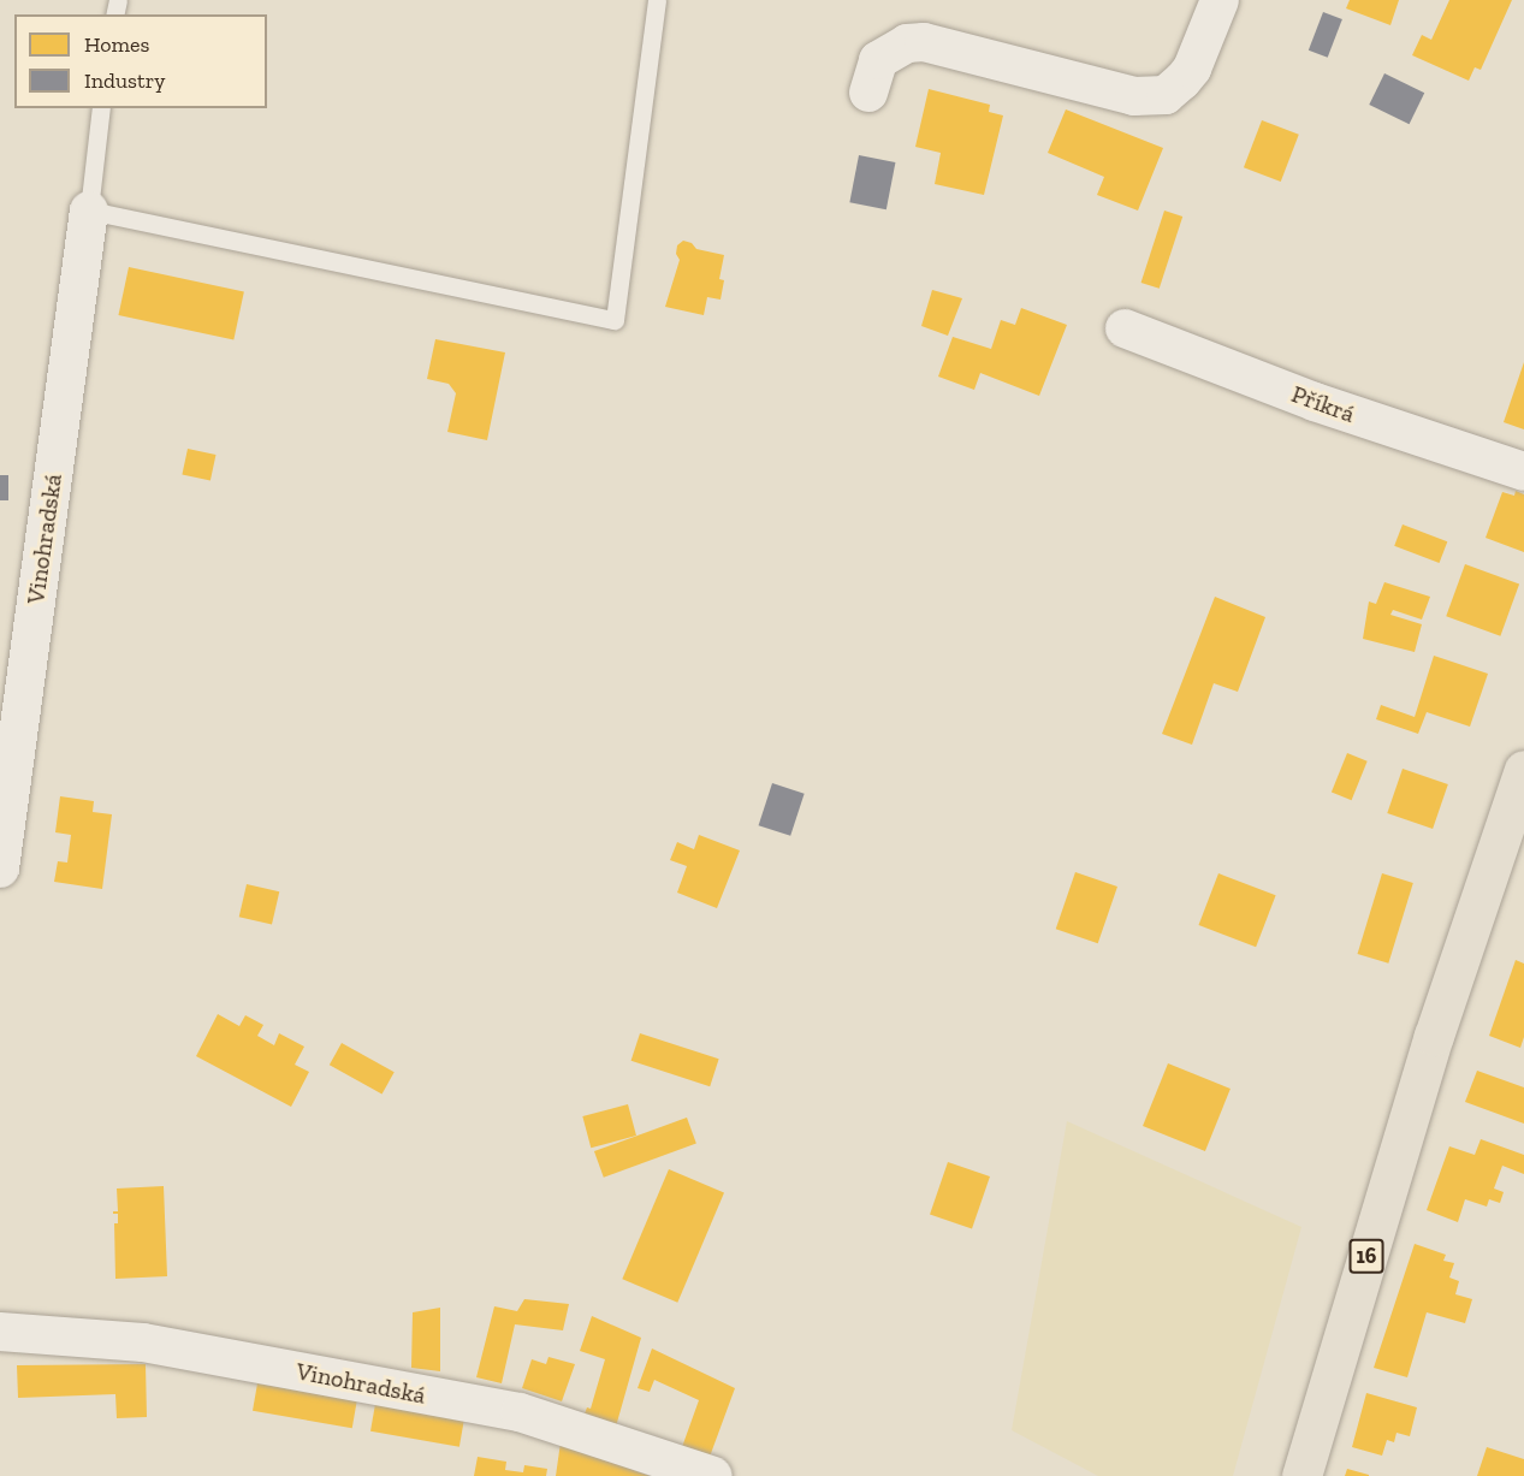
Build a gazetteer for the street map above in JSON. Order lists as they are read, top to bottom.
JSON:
{
  "streets": {
    "main road": ["16"],
    "street": ["Příkrá", "Vinohradská"]
  },
  "legend": ["Homes", "Industry"]
}
